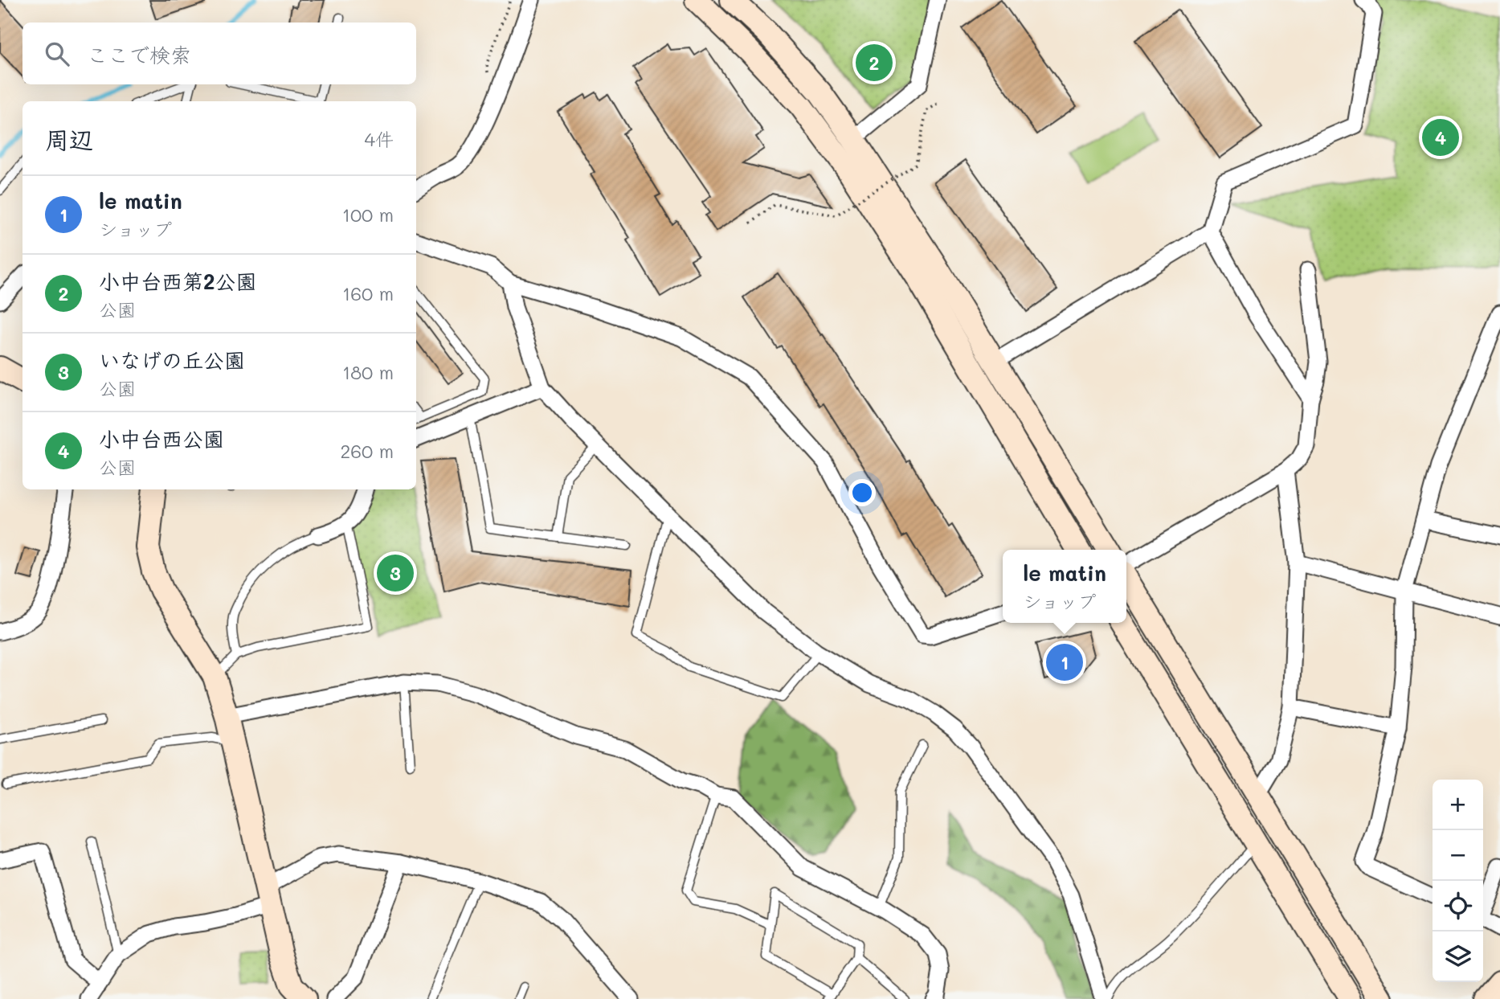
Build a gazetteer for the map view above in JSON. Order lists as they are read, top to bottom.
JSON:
{
  "page": {
    "search": "ここで検索",
    "pins": [
      "2",
      "4",
      "3",
      "1"
    ],
    "heading": ["周辺", "4件"],
    "list": [
      {
        "mark": "1",
        "name": "le matin",
        "note": "ショップ",
        "value": "100 m"
      },
      {
        "mark": "2",
        "name": "小中台西第2公園",
        "note": "公園",
        "value": "160 m"
      },
      {
        "mark": "3",
        "name": "いなげの丘公園",
        "note": "公園",
        "value": "180 m"
      },
      {
        "mark": "4",
        "name": "小中台西公園",
        "note": "公園",
        "value": "260 m"
      }
    ],
    "popup": ["le matin", "ショップ"],
    "map_buttons": ["+", "−"]
  }
}
